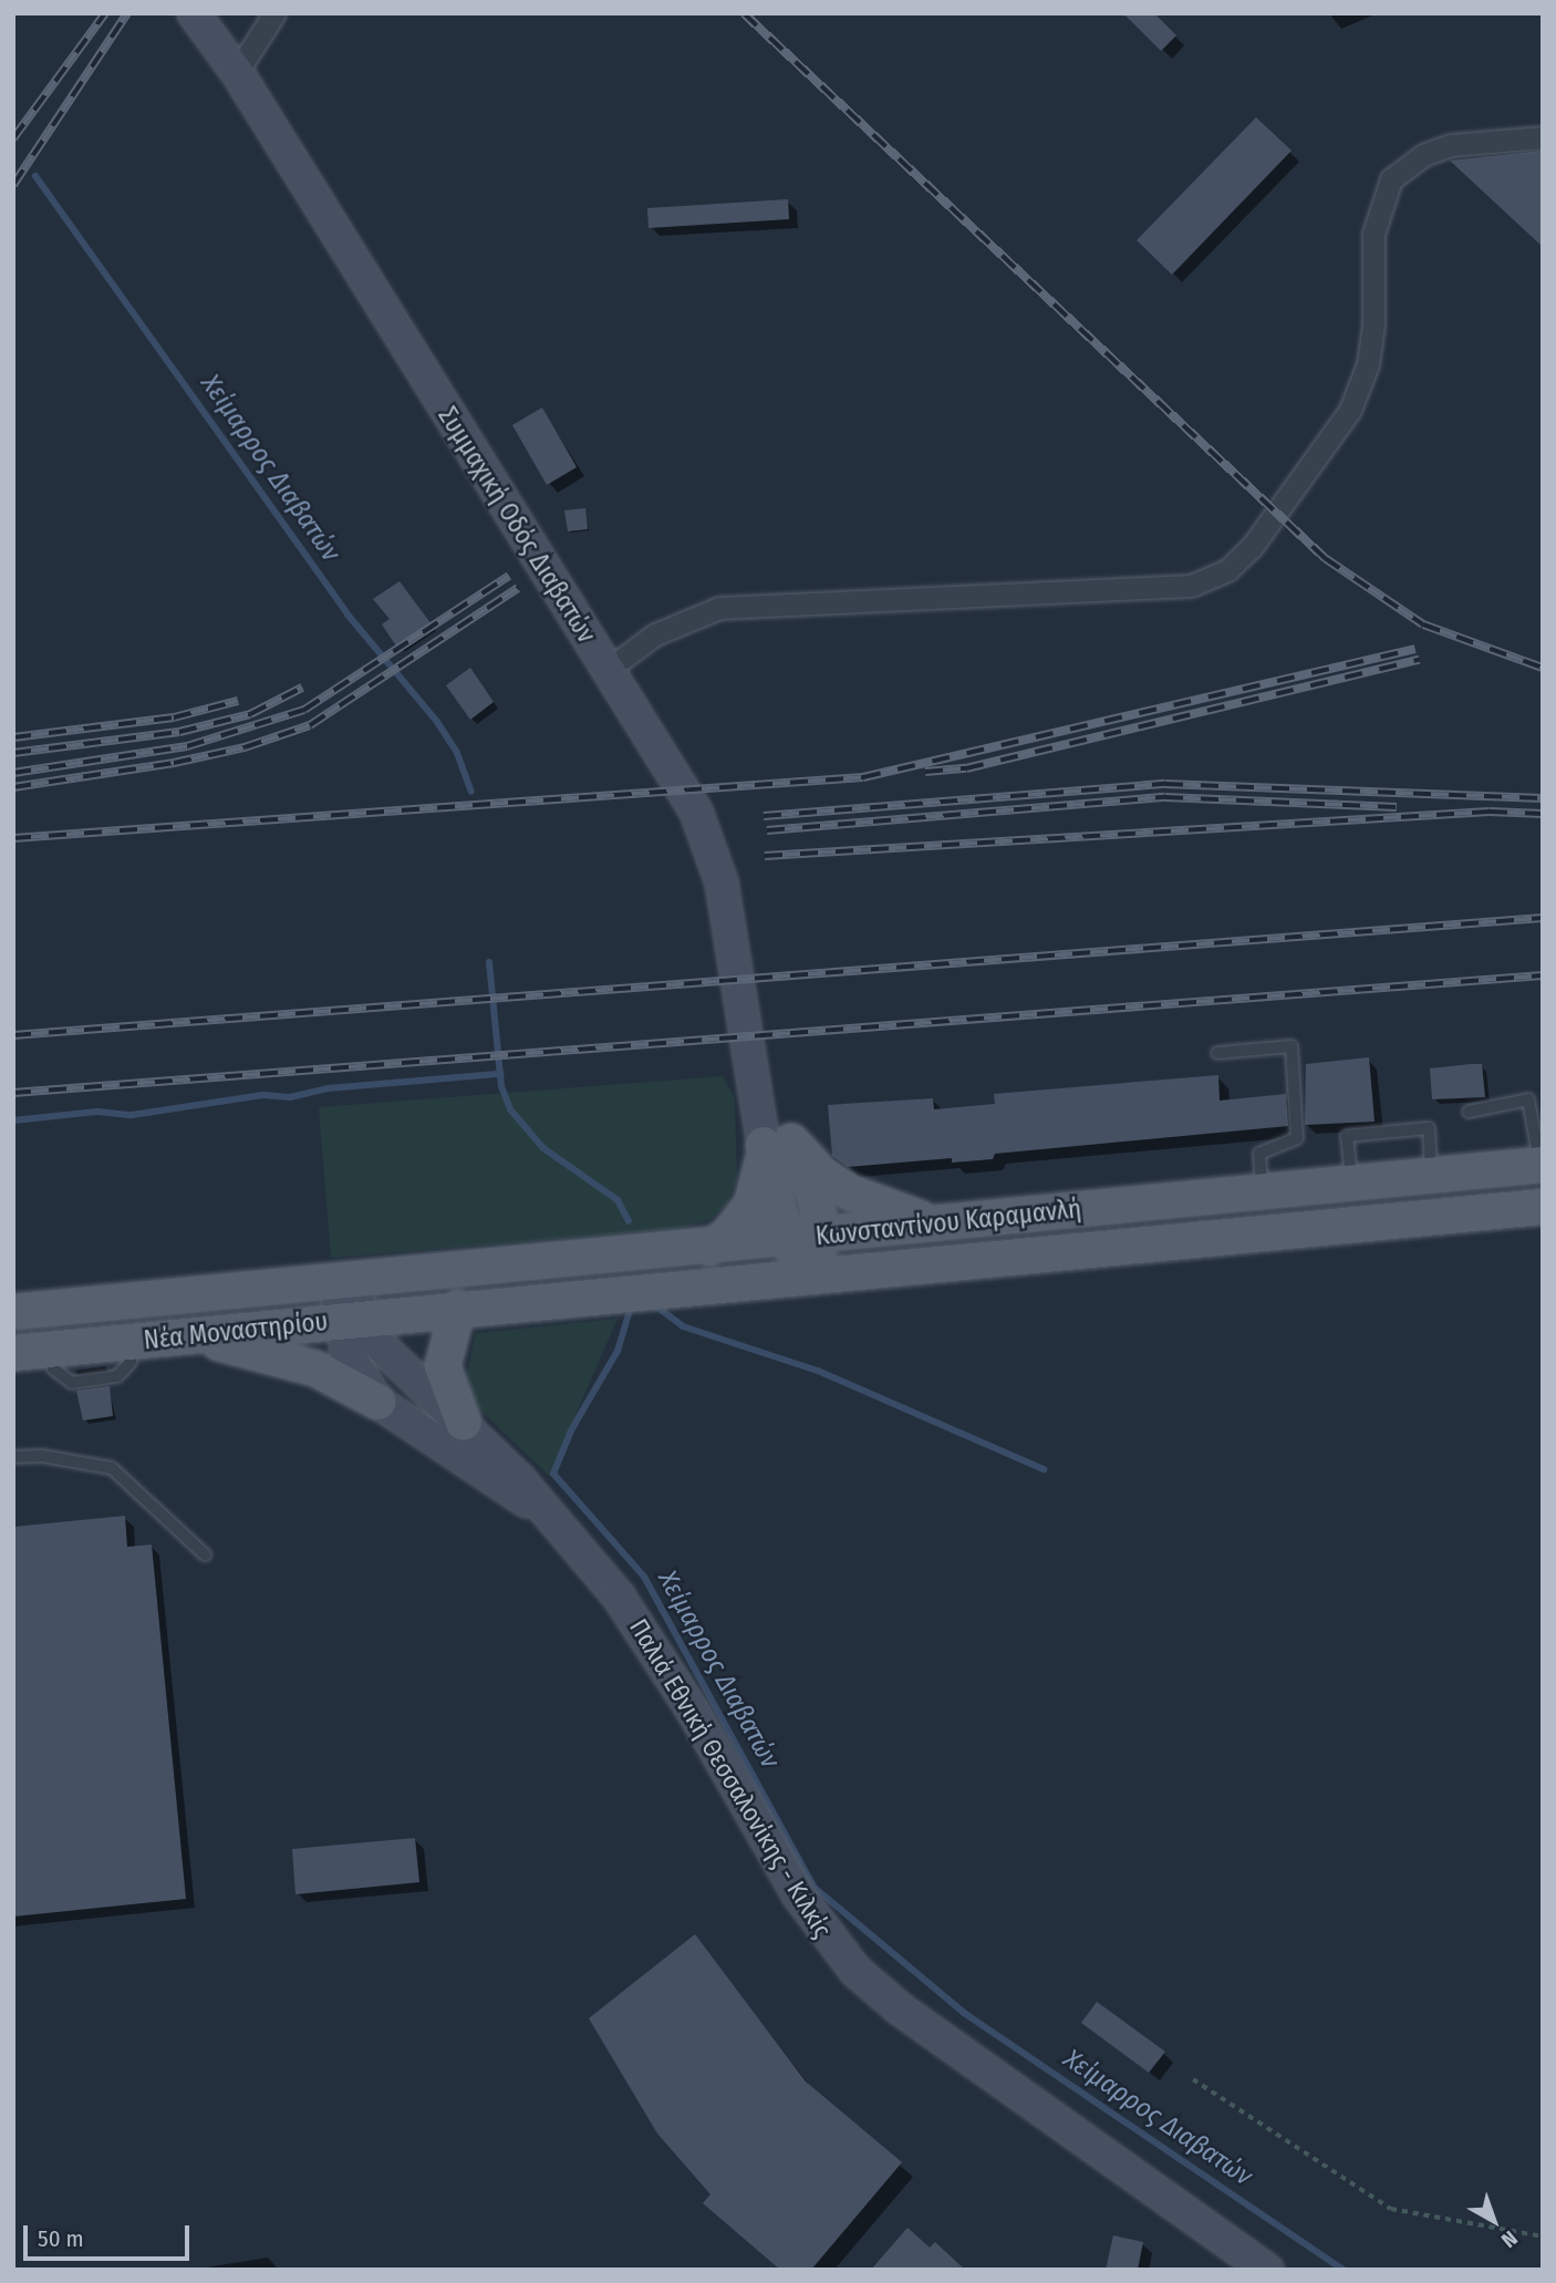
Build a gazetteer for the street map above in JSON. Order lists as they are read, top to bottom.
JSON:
{
  "streets": {
    "main road": [
      "Συμμαχική Οδός Διαβατών",
      "Κωνσταντίνου Καραμανλή",
      "Νέα Μοναστηρίου",
      "Παλιά Εθνική Θεσσαλονίκης - Κιλκίς"
    ]
  },
  "crossings": [
    ["Κωνσταντίνου Καραμανλή", "Νέα Μοναστηρίου"],
    ["Κωνσταντίνου Καραμανλή", "Παλιά Εθνική Θεσσαλονίκης - Κιλκίς"],
    ["Νέα Μοναστηρίου", "Παλιά Εθνική Θεσσαλονίκης - Κιλκίς"]
  ],
  "water": ["Χείμαρρος Διαβατών"],
  "scale_bar": "50 m",
  "north": "bottom right"
}
